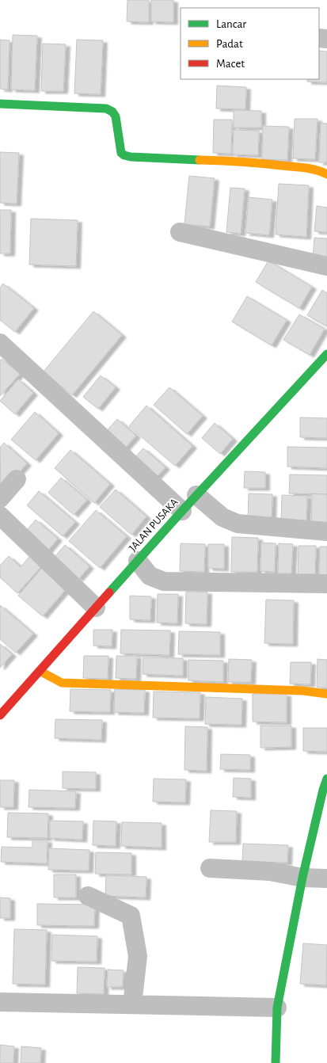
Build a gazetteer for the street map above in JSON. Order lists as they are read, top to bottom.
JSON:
{
  "streets": {
    "street": ["JALAN PUSAKA"]
  },
  "legend": ["Lancar", "Padat", "Macet"]
}
